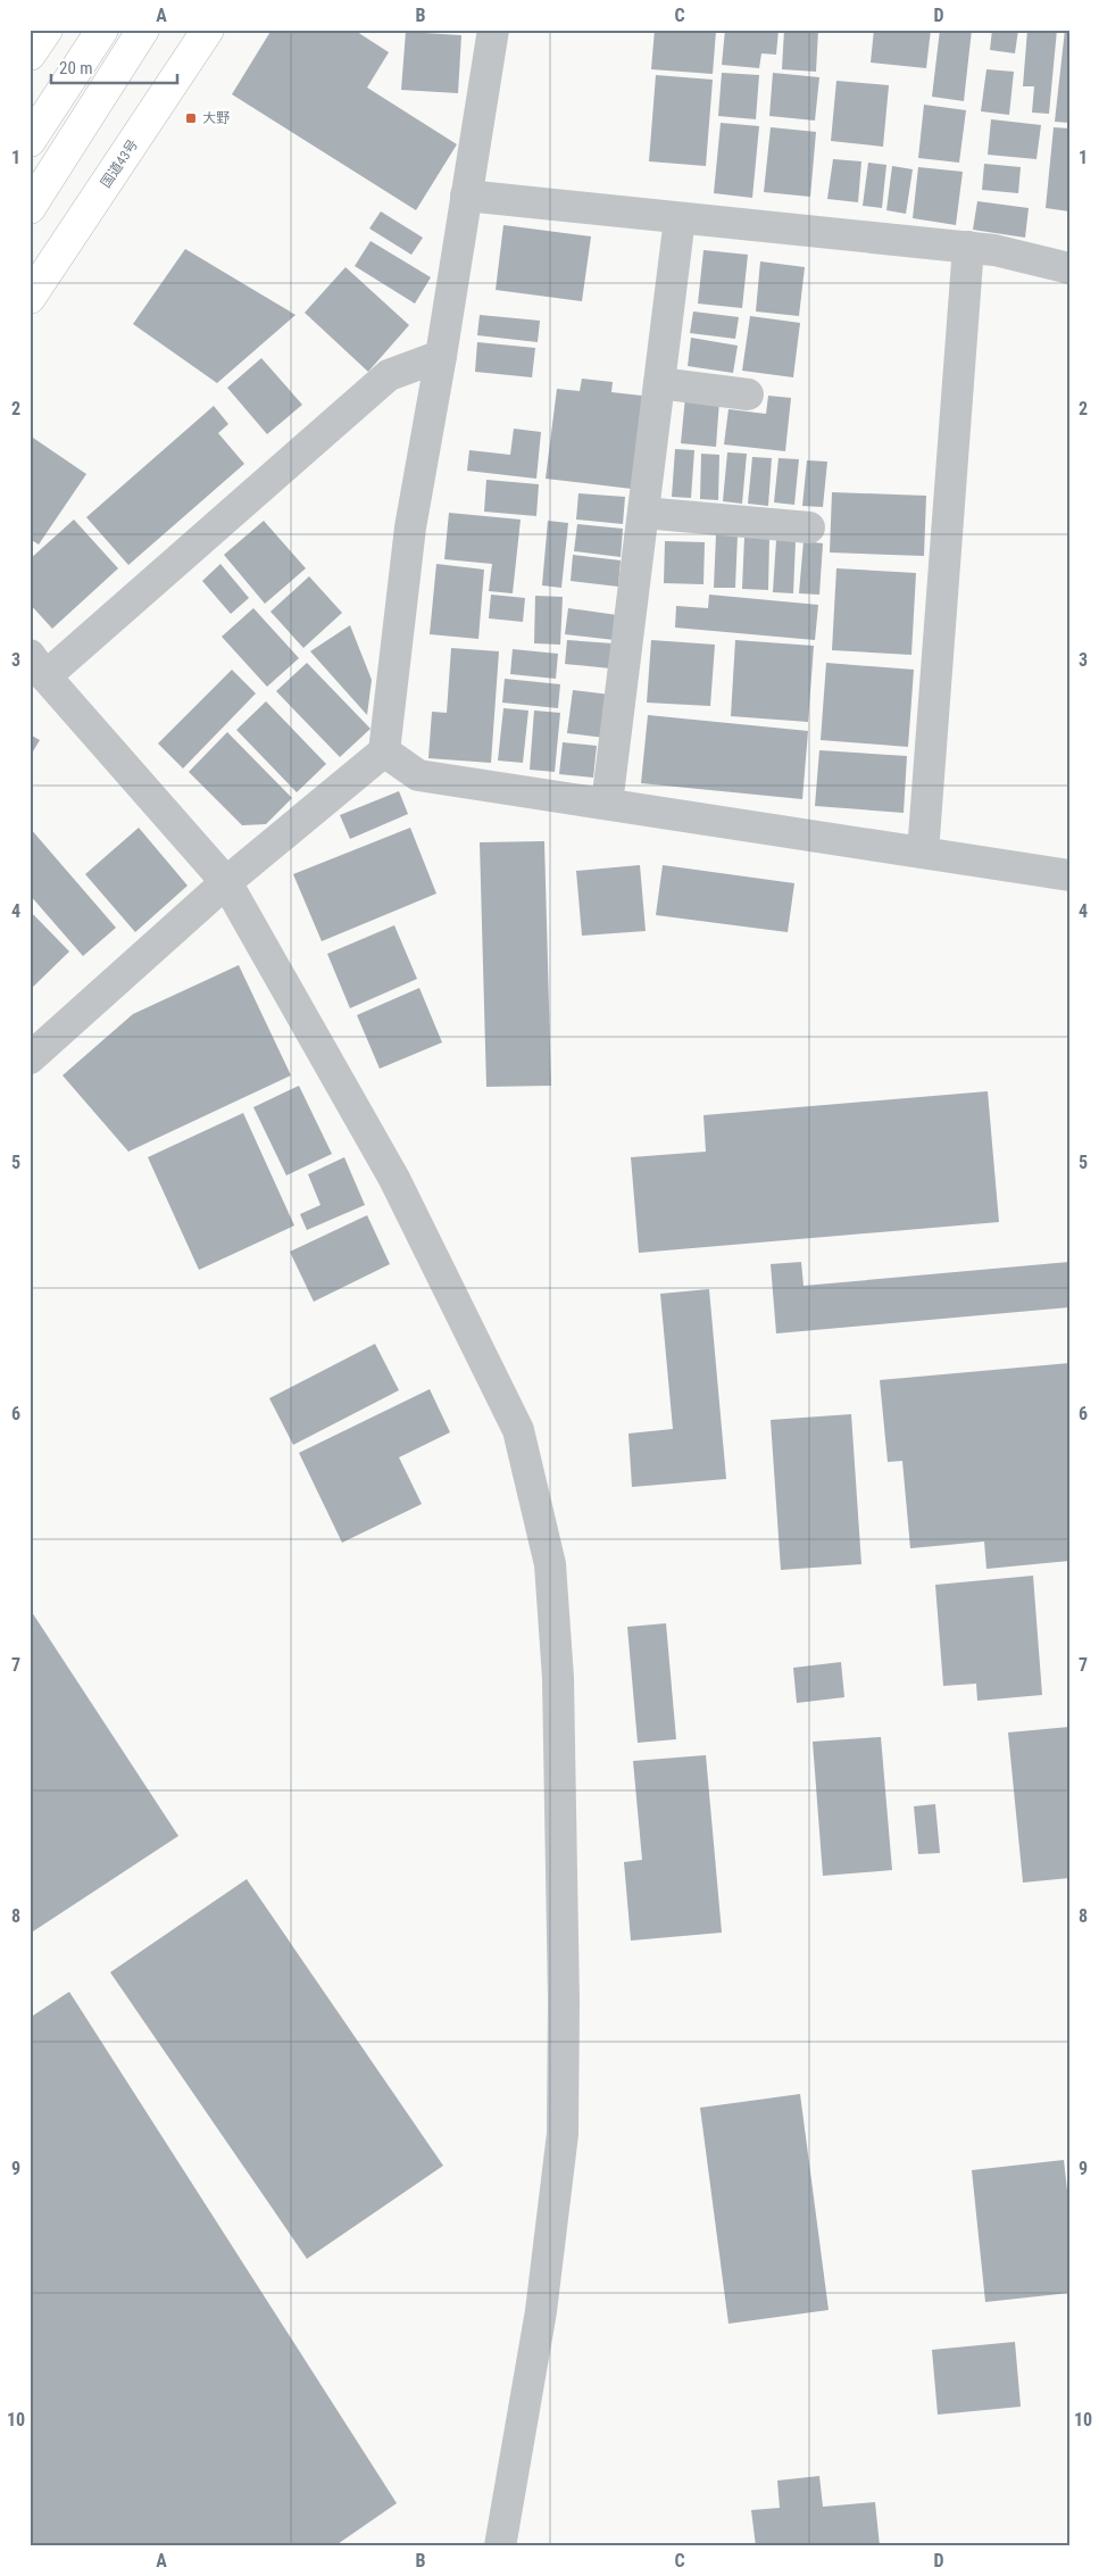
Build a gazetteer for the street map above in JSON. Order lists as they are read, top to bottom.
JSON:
{
  "streets": {
    "highway": ["国道43号"]
  },
  "places": {
    "transit": ["大野"]
  },
  "scale_bar": "20 m",
  "grid": {
    "columns": [
      "A",
      "B",
      "C",
      "D"
    ],
    "rows": [
      "1",
      "2",
      "3",
      "4",
      "5",
      "6",
      "7",
      "8",
      "9",
      "10"
    ]
  }
}
